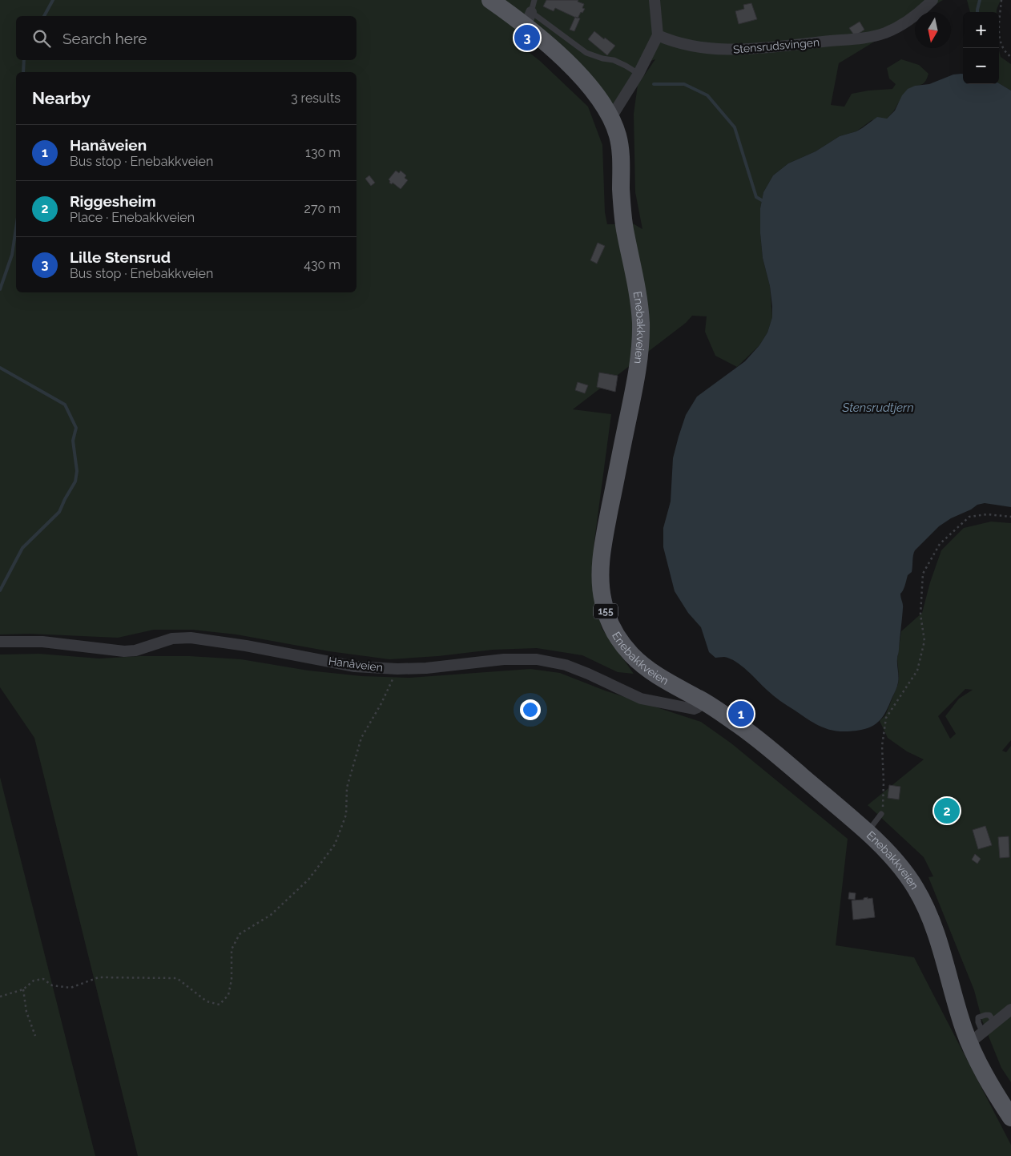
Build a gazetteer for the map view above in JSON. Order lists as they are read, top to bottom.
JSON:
{
  "streets": {
    "main road": ["Enebakkveien", "155"],
    "street": ["Stensrudsvingen", "Hanåveien"]
  },
  "crossings": [
    ["Enebakkveien", "Hanåveien"]
  ],
  "water": ["Stensrudtjern"],
  "north": "bottom",
  "page": {
    "map_buttons": ["+", "−"],
    "search": "Search here",
    "pins": ["3", "1", "2"],
    "heading": ["Nearby", "3 results"],
    "list": [
      {
        "mark": "1",
        "name": "Hanåveien",
        "note": "Bus stop · Enebakkveien",
        "value": "130 m"
      },
      {
        "mark": "2",
        "name": "Riggesheim",
        "note": "Place · Enebakkveien",
        "value": "270 m"
      },
      {
        "mark": "3",
        "name": "Lille Stensrud",
        "note": "Bus stop · Enebakkveien",
        "value": "430 m"
      }
    ]
  }
}
